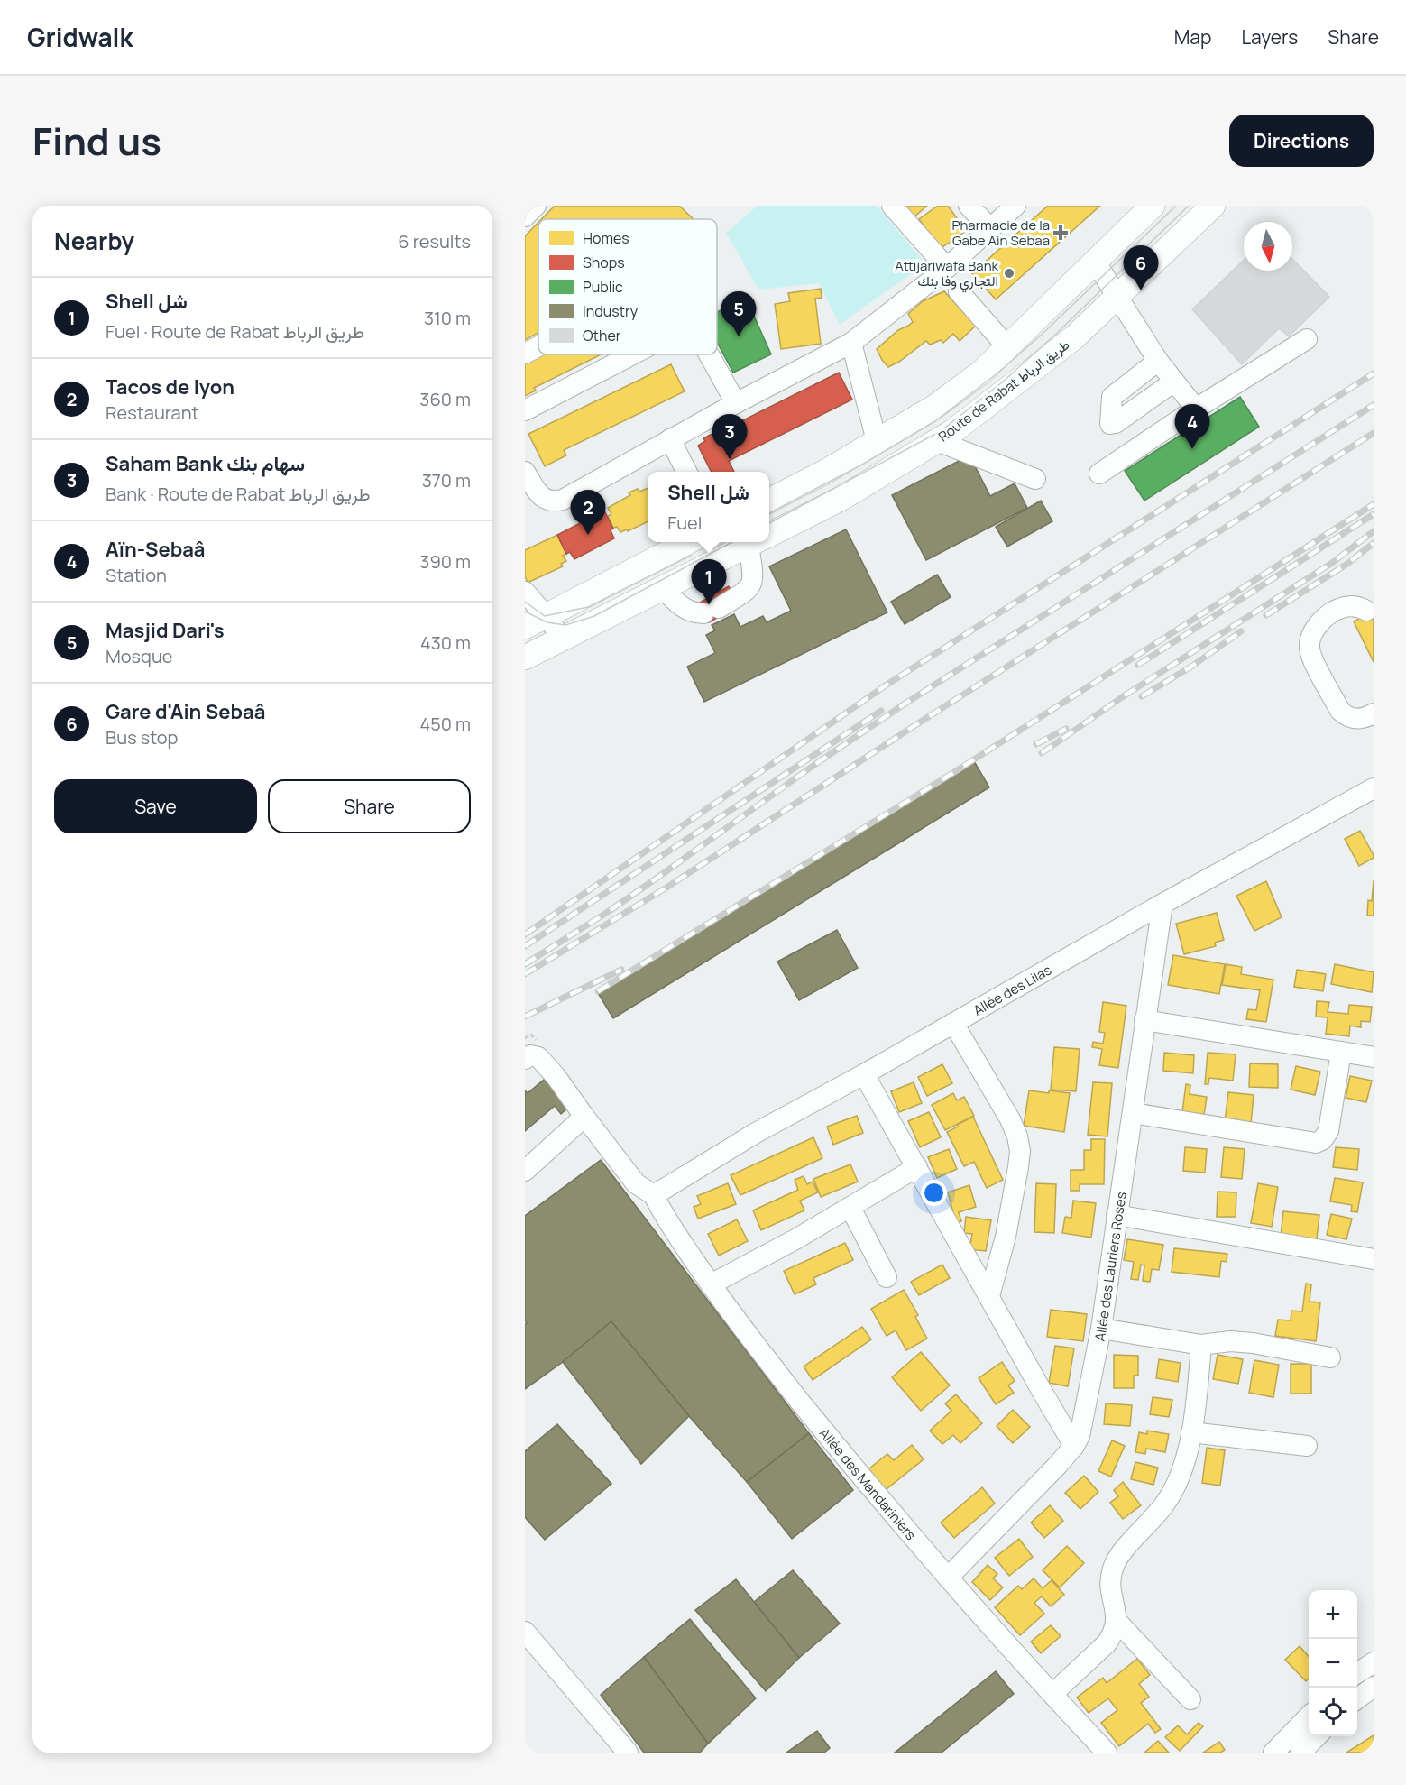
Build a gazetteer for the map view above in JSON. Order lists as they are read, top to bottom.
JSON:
{
  "streets": {
    "main road": ["Route de Rabat طريق الرباط"],
    "street": ["Allée des Lilas", "Allée des Lauriers Roses", "Allée des Mandariniers"]
  },
  "crossings": [
    ["Allée des Lilas", "Allée des Lauriers Roses"],
    ["Allée des Lilas", "Allée des Mandariniers"],
    ["Allée des Lauriers Roses", "Allée des Mandariniers"]
  ],
  "places": {
    "health": ["Pharmacie de la Gabe Ain Sebaa"],
    "other": ["Attijariwafa Bank التجاري وفا بنك"]
  },
  "legend": [
    "Homes",
    "Shops",
    "Public",
    "Industry",
    "Other"
  ],
  "north": "bottom",
  "page": {
    "header": "Gridwalk",
    "nav": ["Map", "Layers", "Share"],
    "title": "Find us",
    "buttons": [
      "Directions",
      ["Save", "Share"]
    ],
    "heading": ["Nearby", "6 results"],
    "pins": [
      "6",
      "5",
      "4",
      "3",
      "2",
      "1"
    ],
    "list": [
      {
        "mark": "1",
        "name": "Shell شل",
        "note": "Fuel · Route de Rabat طريق الرباط",
        "value": "310 m"
      },
      {
        "mark": "2",
        "name": "Tacos de lyon",
        "note": "Restaurant",
        "value": "360 m"
      },
      {
        "mark": "3",
        "name": "Saham Bank سهام بنك",
        "note": "Bank · Route de Rabat طريق الرباط",
        "value": "370 m"
      },
      {
        "mark": "4",
        "name": "Aïn-Sebaâ",
        "note": "Station",
        "value": "390 m"
      },
      {
        "mark": "5",
        "name": "Masjid Dari's",
        "note": "Mosque",
        "value": "430 m"
      },
      {
        "mark": "6",
        "name": "Gare d'Ain Sebaâ",
        "note": "Bus stop",
        "value": "450 m"
      }
    ],
    "popup": ["Shell شل", "Fuel"],
    "map_buttons": ["+", "−"]
  }
}
